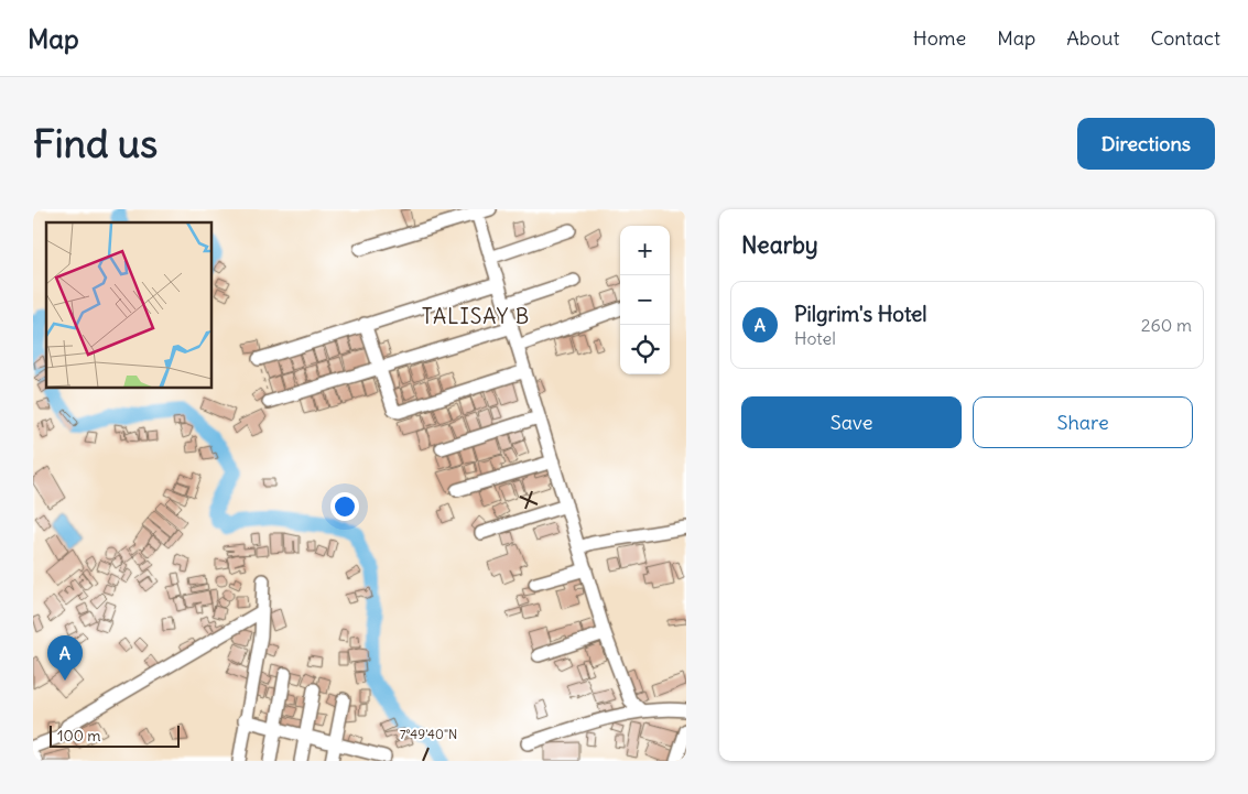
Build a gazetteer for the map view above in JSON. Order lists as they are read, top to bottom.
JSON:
{
  "districts": ["TALISAY B"],
  "scale_bar": "100 m",
  "page": {
    "header": "Map",
    "nav": [
      "Home",
      "Map",
      "About",
      "Contact"
    ],
    "buttons": [
      "Directions",
      ["Save", "Share"]
    ],
    "title": "Find us",
    "heading": "Nearby",
    "map_buttons": ["+", "−"],
    "list": [
      {
        "mark": "A",
        "name": "Pilgrim's Hotel",
        "note": "Hotel",
        "value": "260 m"
      }
    ],
    "pins": "A",
    "scale": "100 m"
  },
  "coordinates": ["7°49'40\"N"]
}
